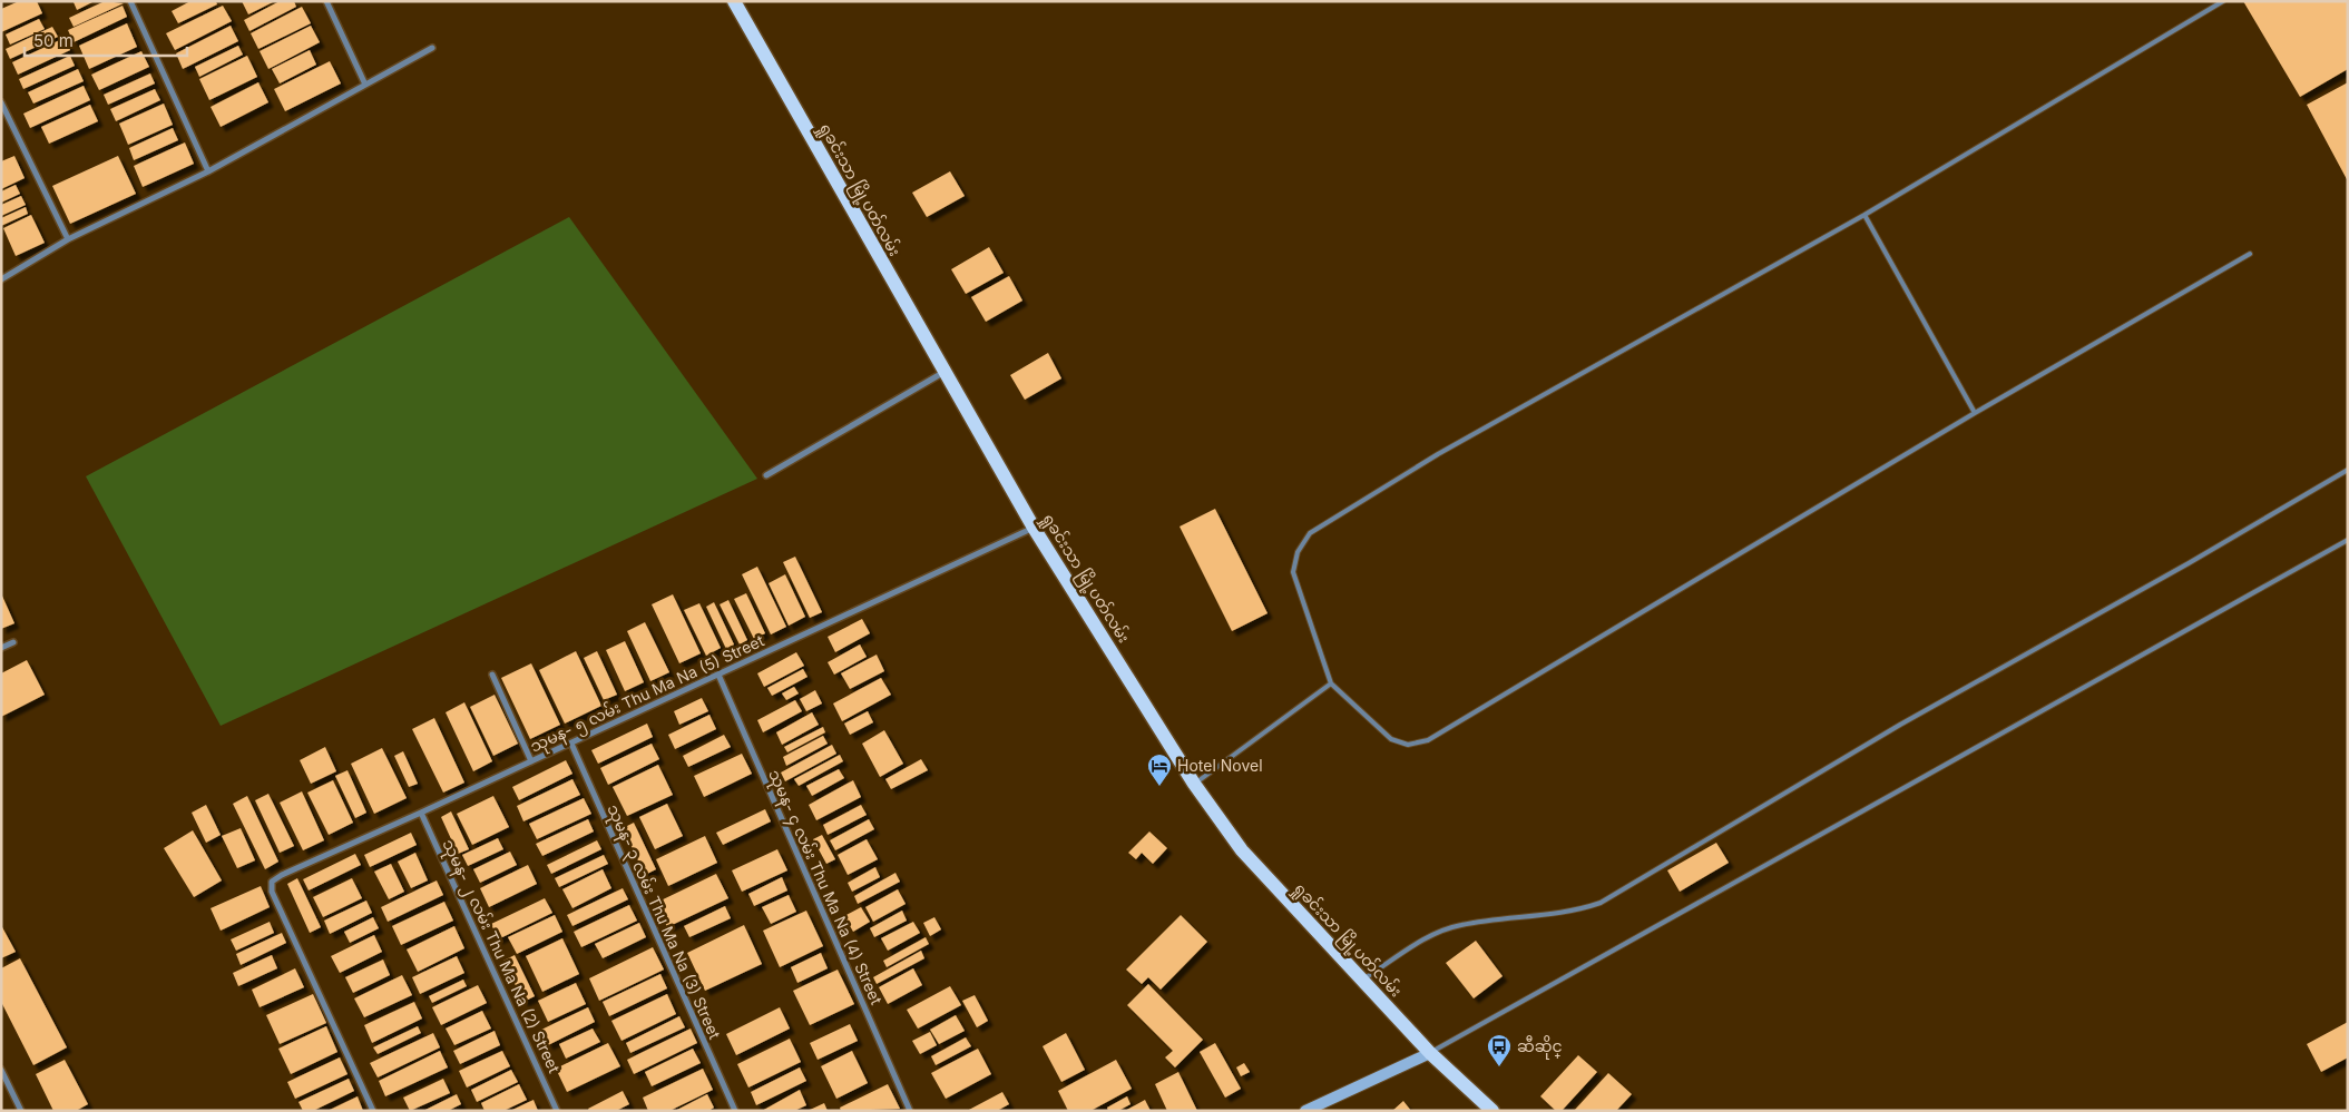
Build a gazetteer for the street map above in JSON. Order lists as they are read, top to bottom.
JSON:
{
  "streets": {
    "main road": ["ရှုခင်းသာ မြို့ပတ်လမ်း"],
    "street": [
      "သုမန- ၅ လမ်း Thu Ma Na (5) Street",
      "သုမန- ၄ လမ်း Thu Ma Na (4) Street",
      "သုမန- ၃ လမ်း Thu Ma Na (3) Street",
      "သုမန- ၂ လမ်း Thu Ma Na (2) Street"
    ]
  },
  "crossings": [
    ["ရှုခင်းသာ မြို့ပတ်လမ်း", "သုမန- ၅ လမ်း Thu Ma Na (5) Street"],
    ["သုမန- ၅ လမ်း Thu Ma Na (5) Street", "သုမန- ၄ လမ်း Thu Ma Na (4) Street"],
    ["သုမန- ၅ လမ်း Thu Ma Na (5) Street", "သုမန- ၃ လမ်း Thu Ma Na (3) Street"],
    ["သုမန- ၅ လမ်း Thu Ma Na (5) Street", "သုမန- ၂ လမ်း Thu Ma Na (2) Street"]
  ],
  "places": {
    "hotel": ["Hotel Novel"],
    "bus stop": ["ဆီဆိုင္"]
  },
  "scale_bar": "50 m"
}
